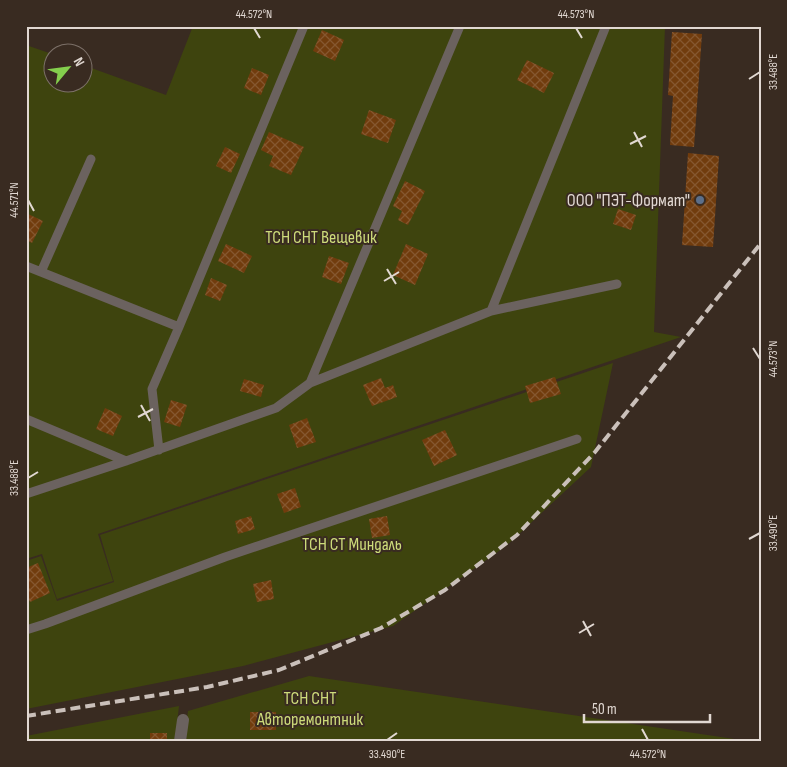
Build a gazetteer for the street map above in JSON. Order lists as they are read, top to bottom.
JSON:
{
  "parks": ["ТСН СНТ Вещевик", "ТСН СТ Миндаль", "ТСН СНТ Авторемонтник"],
  "places": ["ООО \"ПЭТ-Формат\""],
  "scale_bar": "50 m",
  "north": "top right",
  "coordinates": [
    "44.572°N",
    "44.573°N",
    "33.488°E",
    "44.571°N",
    "33.490°E"
  ]
}
